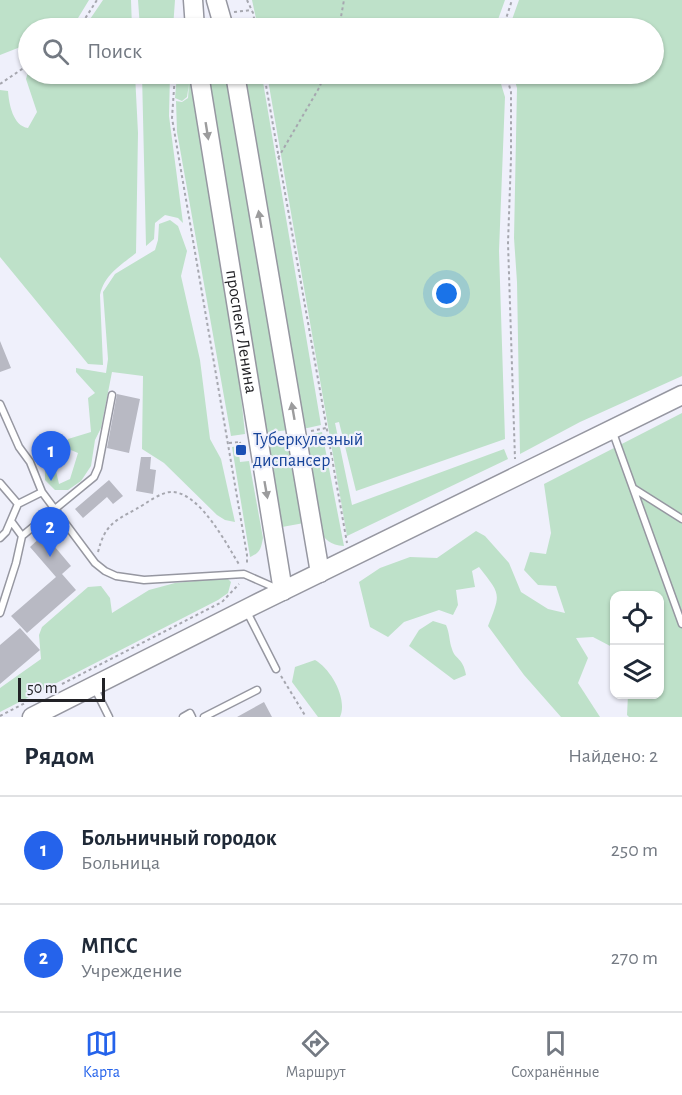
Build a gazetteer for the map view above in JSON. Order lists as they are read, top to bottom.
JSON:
{
  "streets": {
    "street": ["проспект Ленина"]
  },
  "places": {
    "transit": ["Туберкулезный диспансер"]
  },
  "scale_bar": "50 m",
  "page": {
    "search": "Поиск",
    "pins": ["1", "2"],
    "scale": "50 m",
    "heading": ["Рядом", "Найдено: 2"],
    "list": [
      {
        "mark": "1",
        "name": "Больничный городок",
        "note": "Больница",
        "value": "250 m"
      },
      {
        "mark": "2",
        "name": "МПСС",
        "note": "Учреждение",
        "value": "270 m"
      }
    ],
    "nav": ["Карта", "Маршрут", "Сохранённые"]
  }
}
